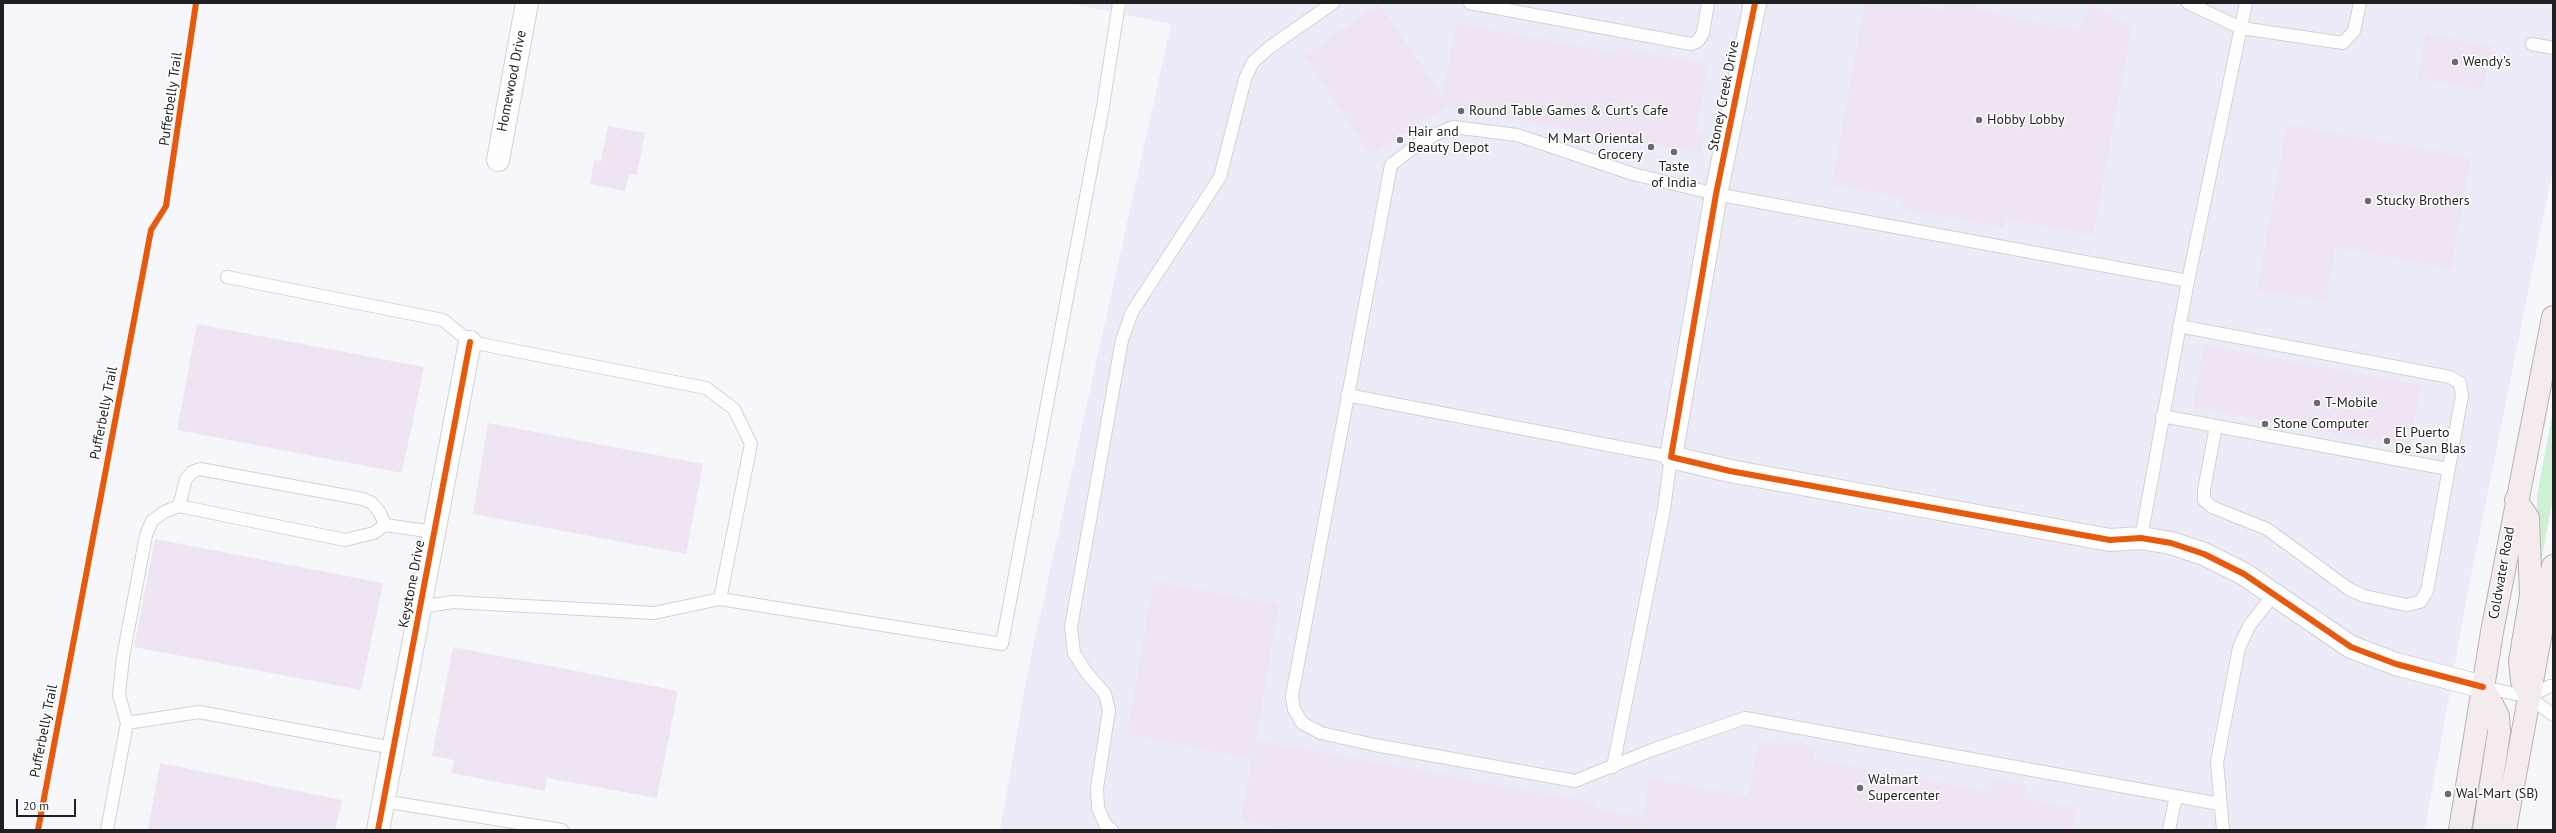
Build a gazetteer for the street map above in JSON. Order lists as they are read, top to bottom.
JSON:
{
  "streets": {
    "main road": ["Coldwater Road"],
    "street": ["Homewood Drive", "Stoney Creek Drive", "Keystone Drive"],
    "cycle path": ["Pufferbelly Trail"]
  },
  "places": [
    "Wendy's",
    "Round Table Games & Curt's Cafe",
    "Hobby Lobby",
    "Hair and Beauty Depot",
    "M Mart Oriental Grocery",
    "Taste of India",
    "Stucky Brothers",
    "T-Mobile",
    "Stone Computer",
    "El Puerto De San Blas",
    "Walmart Supercenter",
    "Wal-Mart (SB)"
  ],
  "scale_bar": "20 m"
}
